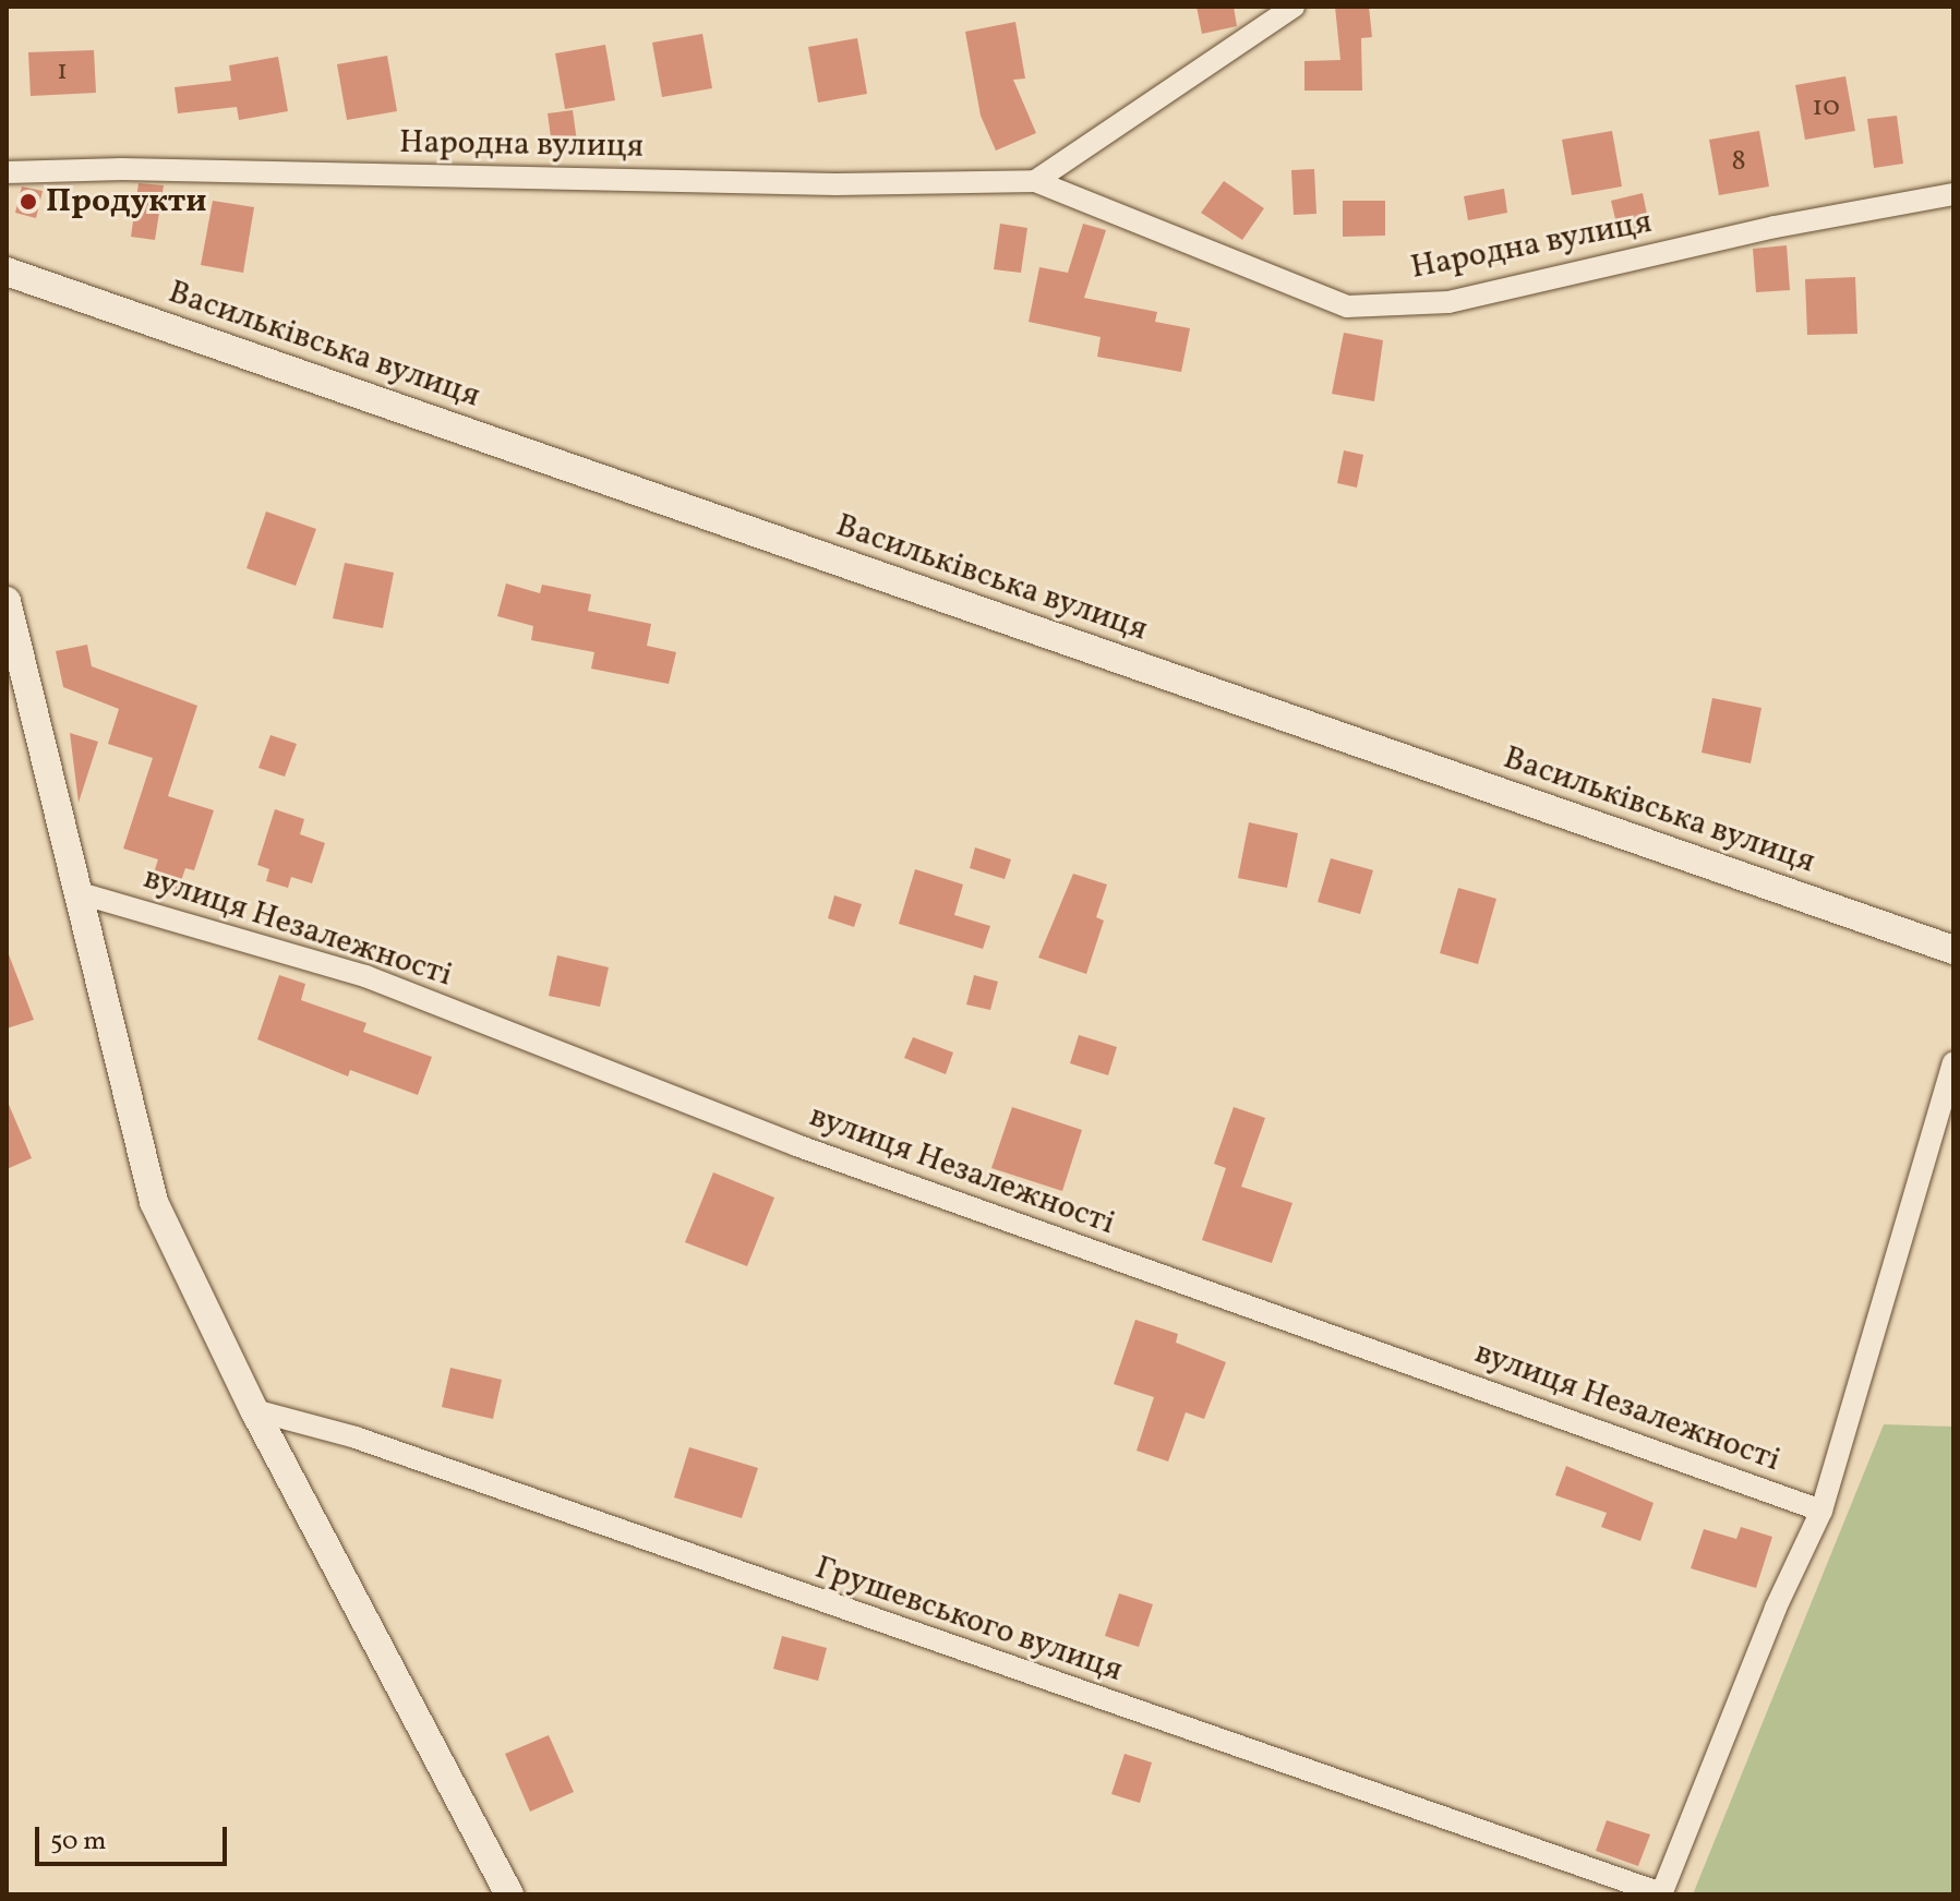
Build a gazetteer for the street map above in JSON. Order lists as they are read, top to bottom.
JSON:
{
  "streets": {
    "street": [
      "Народна вулиця",
      "Васильківська вулиця",
      "вулиця Незалежності",
      "Грушевського вулиця"
    ]
  },
  "places": ["Продукти"],
  "house_numbers": ["1", "10", "8"],
  "scale_bar": "50 m"
}
